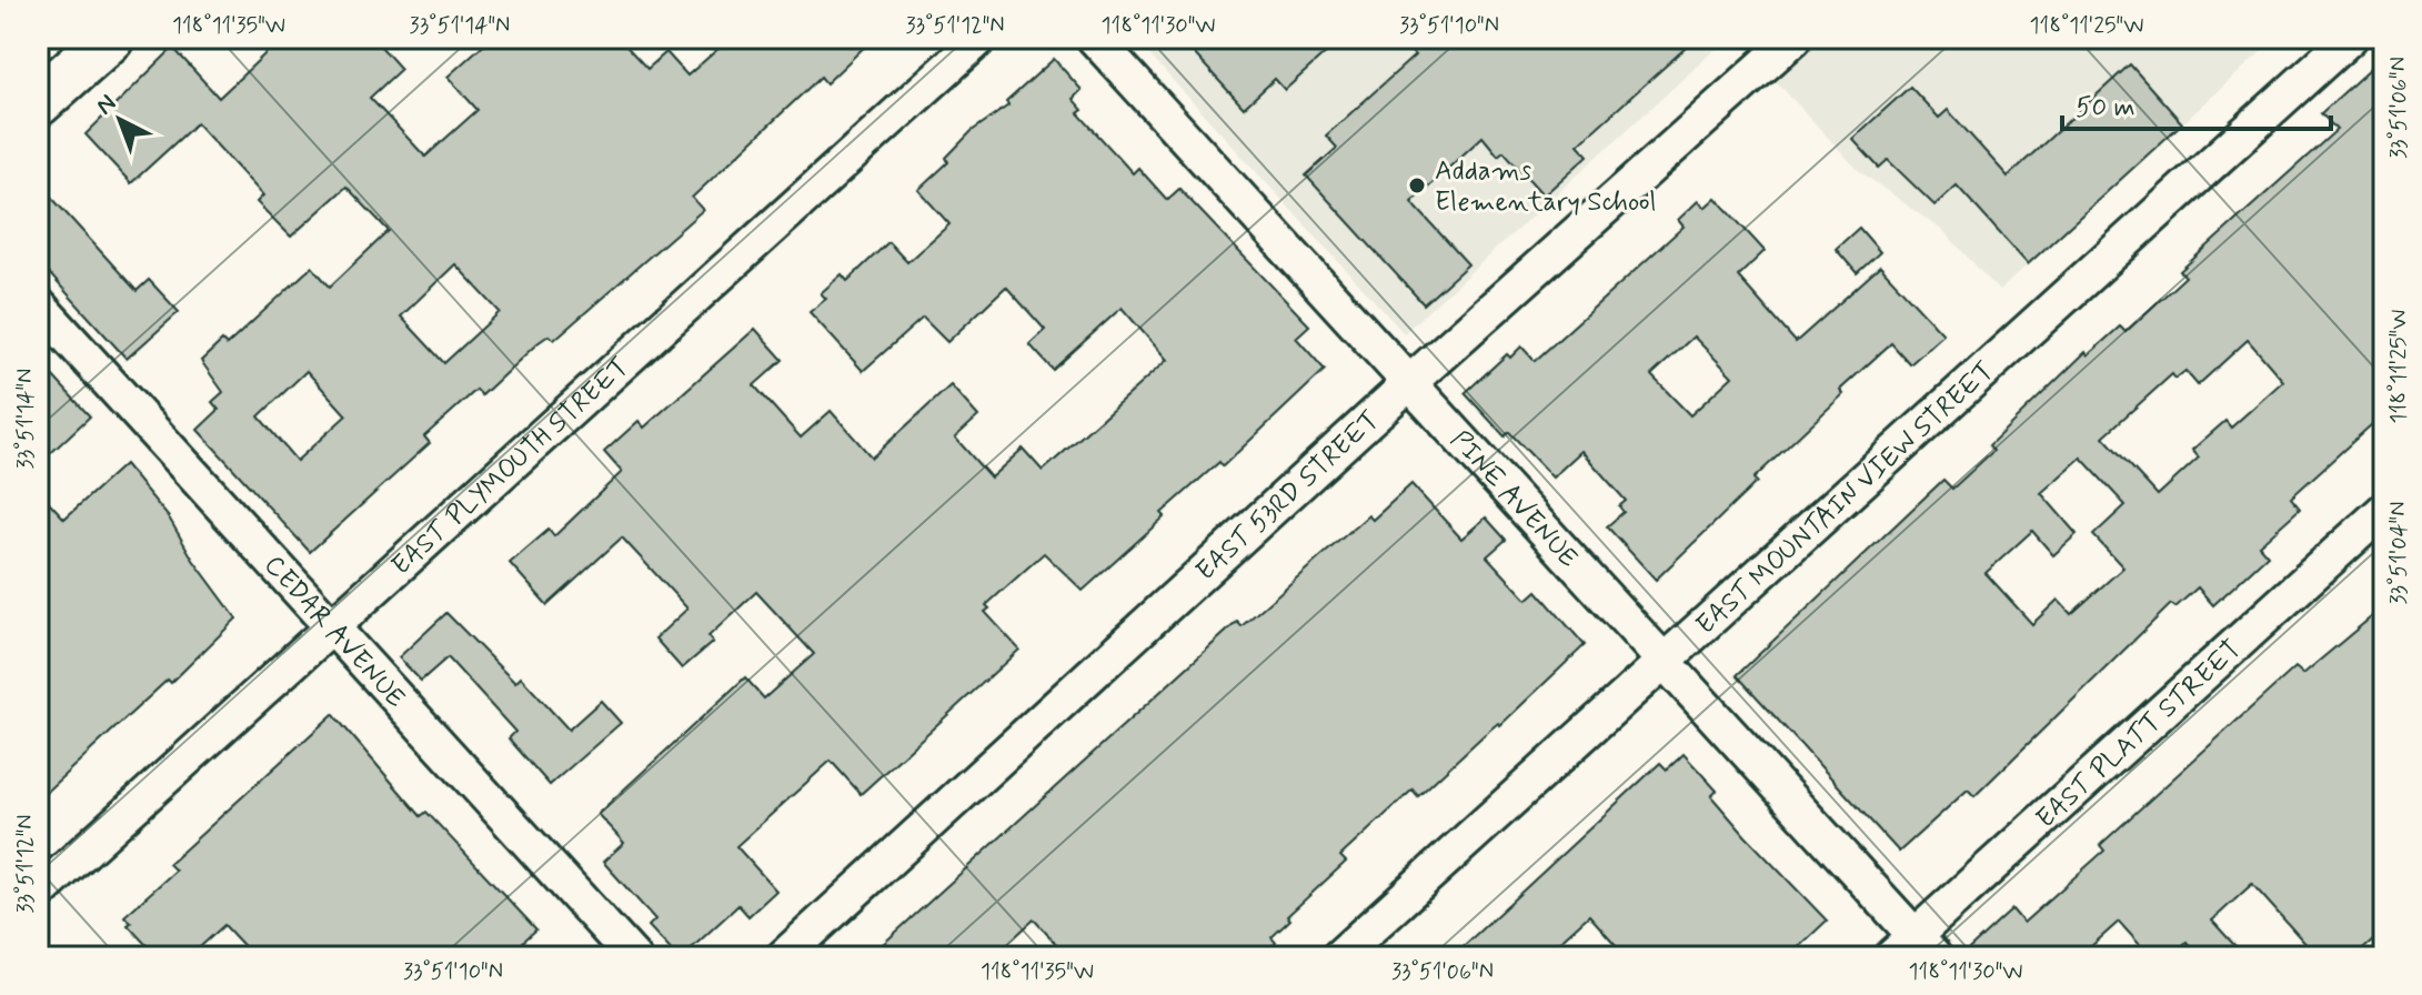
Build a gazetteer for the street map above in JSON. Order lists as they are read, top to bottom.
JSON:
{
  "streets": {
    "street": [
      "EAST PLYMOUTH STREET",
      "EAST 53RD STREET",
      "PINE AVENUE",
      "EAST MOUNTAIN VIEW STREET",
      "CEDAR AVENUE",
      "EAST PLATT STREET"
    ]
  },
  "crossings": [
    ["EAST PLYMOUTH STREET", "CEDAR AVENUE"],
    ["EAST 53RD STREET", "PINE AVENUE"],
    ["PINE AVENUE", "EAST MOUNTAIN VIEW STREET"],
    ["PINE AVENUE", "EAST PLATT STREET"]
  ],
  "places": ["Addams Elementary School"],
  "scale_bar": "50 m",
  "north": "top left",
  "coordinates": [
    "118°11'35\"W",
    "33°51'14\"N",
    "33°51'12\"N",
    "118°11'30\"W",
    "33°51'10\"N",
    "118°11'25\"W",
    "33°51'06\"N",
    "33°51'04\"N"
  ]
}
